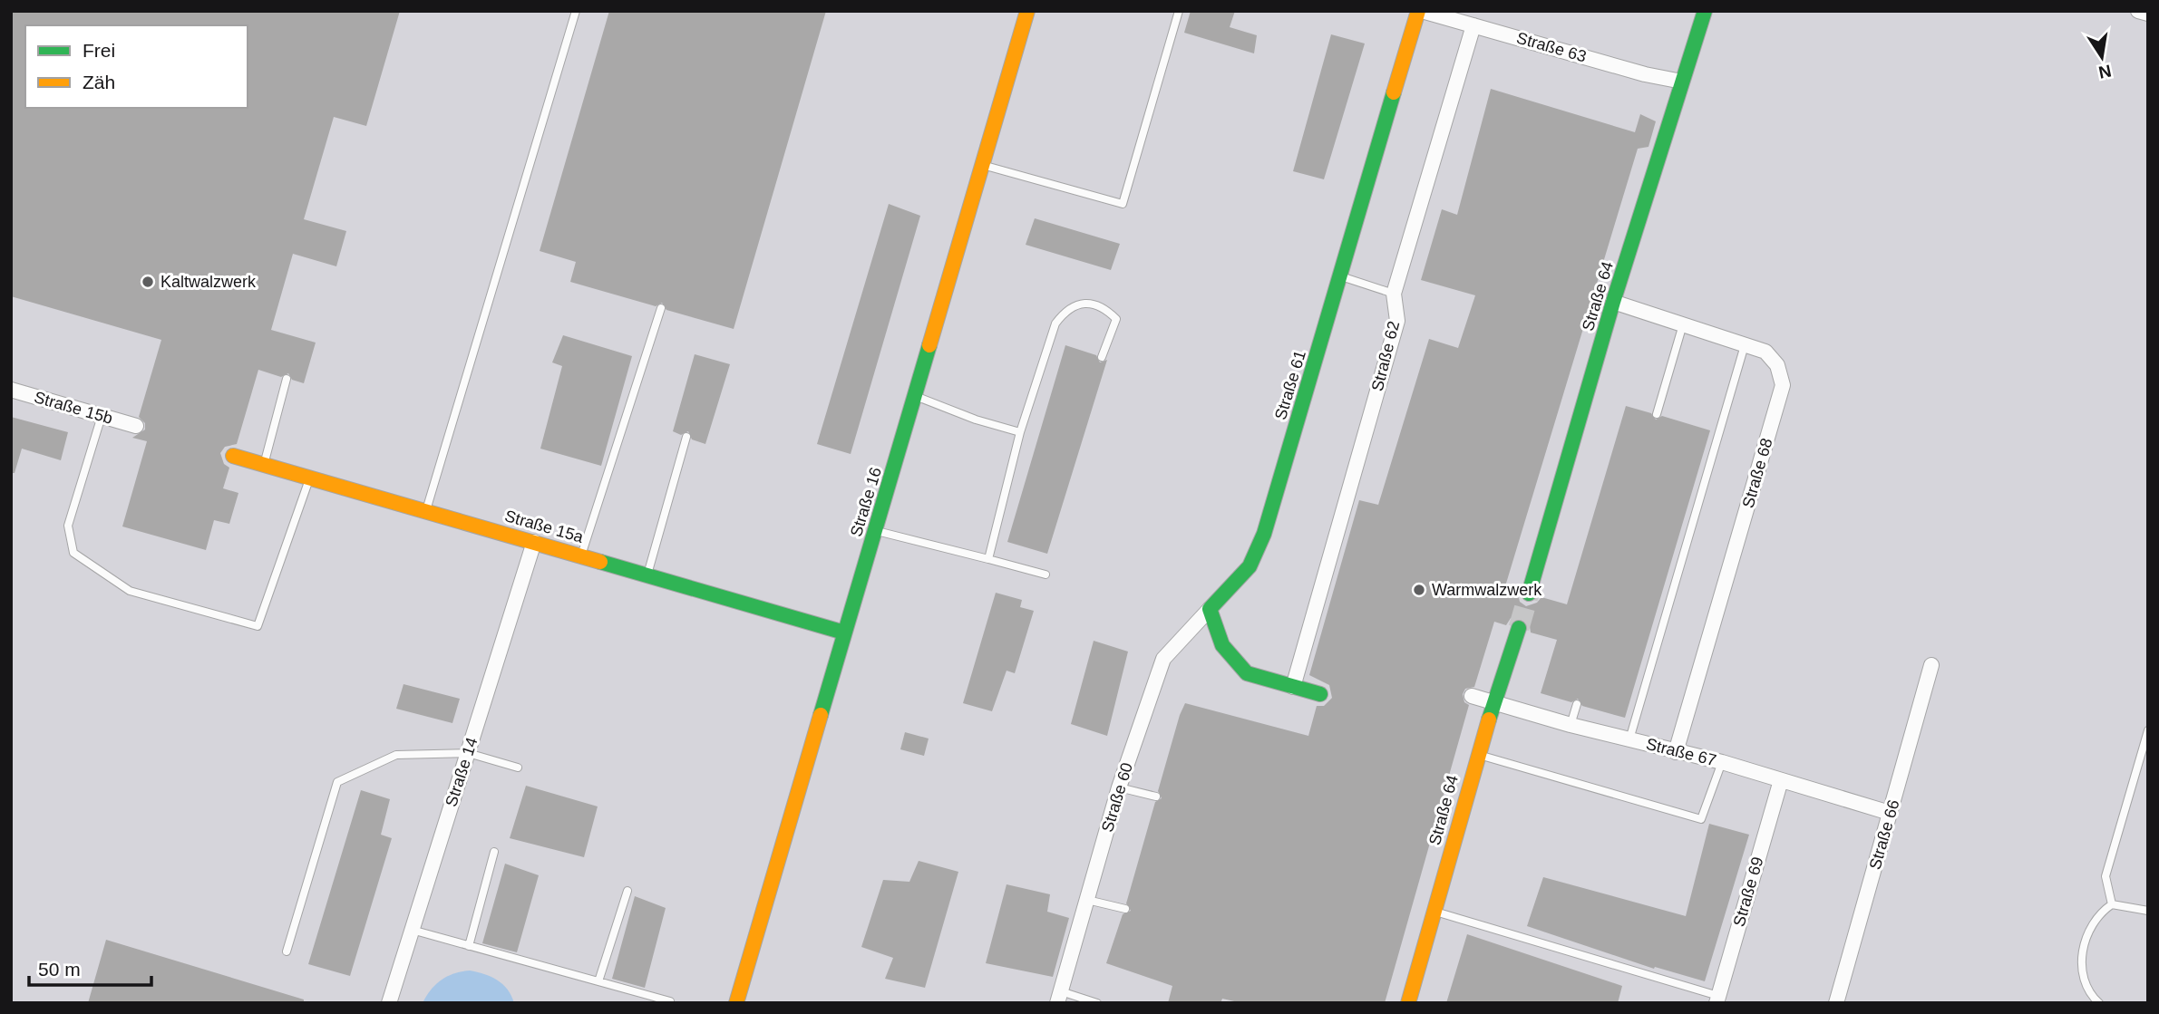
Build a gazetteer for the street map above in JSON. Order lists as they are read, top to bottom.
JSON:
{
  "streets": {
    "street": [
      "Straße 63",
      "Straße 64",
      "Straße 62",
      "Straße 61",
      "Straße 15b",
      "Straße 68",
      "Straße 16",
      "Straße 15a",
      "Straße 67",
      "Straße 14",
      "Straße 60",
      "Straße 66",
      "Straße 69"
    ]
  },
  "crossings": [
    ["Straße 63", "Straße 64"],
    ["Straße 63", "Straße 62"],
    ["Straße 63", "Straße 61"],
    ["Straße 64", "Straße 68"],
    ["Straße 64", "Straße 67"],
    ["Straße 61", "Straße 60"],
    ["Straße 68", "Straße 67"],
    ["Straße 16", "Straße 15a"],
    ["Straße 15a", "Straße 14"],
    ["Straße 67", "Straße 66"],
    ["Straße 67", "Straße 69"]
  ],
  "places": ["Kaltwalzwerk", "Warmwalzwerk"],
  "legend": ["Frei", "Zäh"],
  "scale_bar": "50 m",
  "north": "bottom"
}
